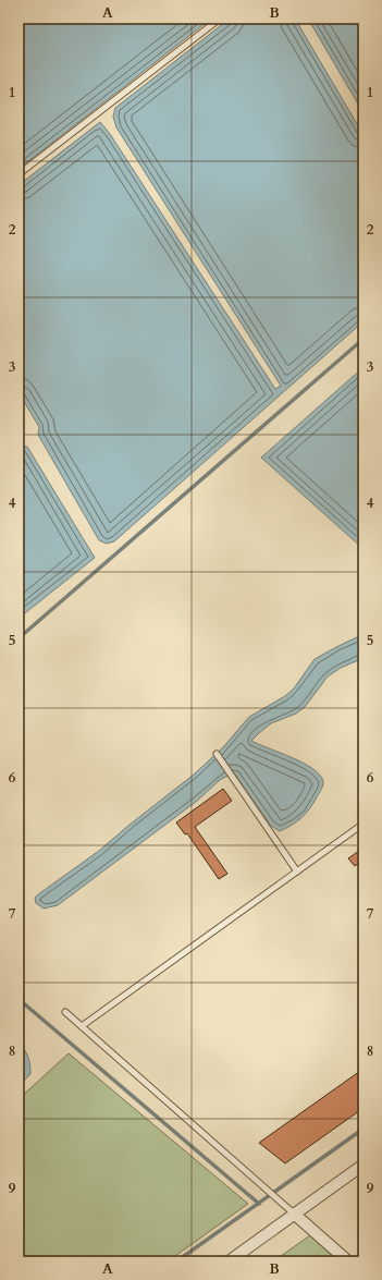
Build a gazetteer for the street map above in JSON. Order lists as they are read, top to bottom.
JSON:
{
  "grid": {
    "columns": ["A", "B"],
    "rows": [
      "1",
      "2",
      "3",
      "4",
      "5",
      "6",
      "7",
      "8",
      "9"
    ]
  }
}
